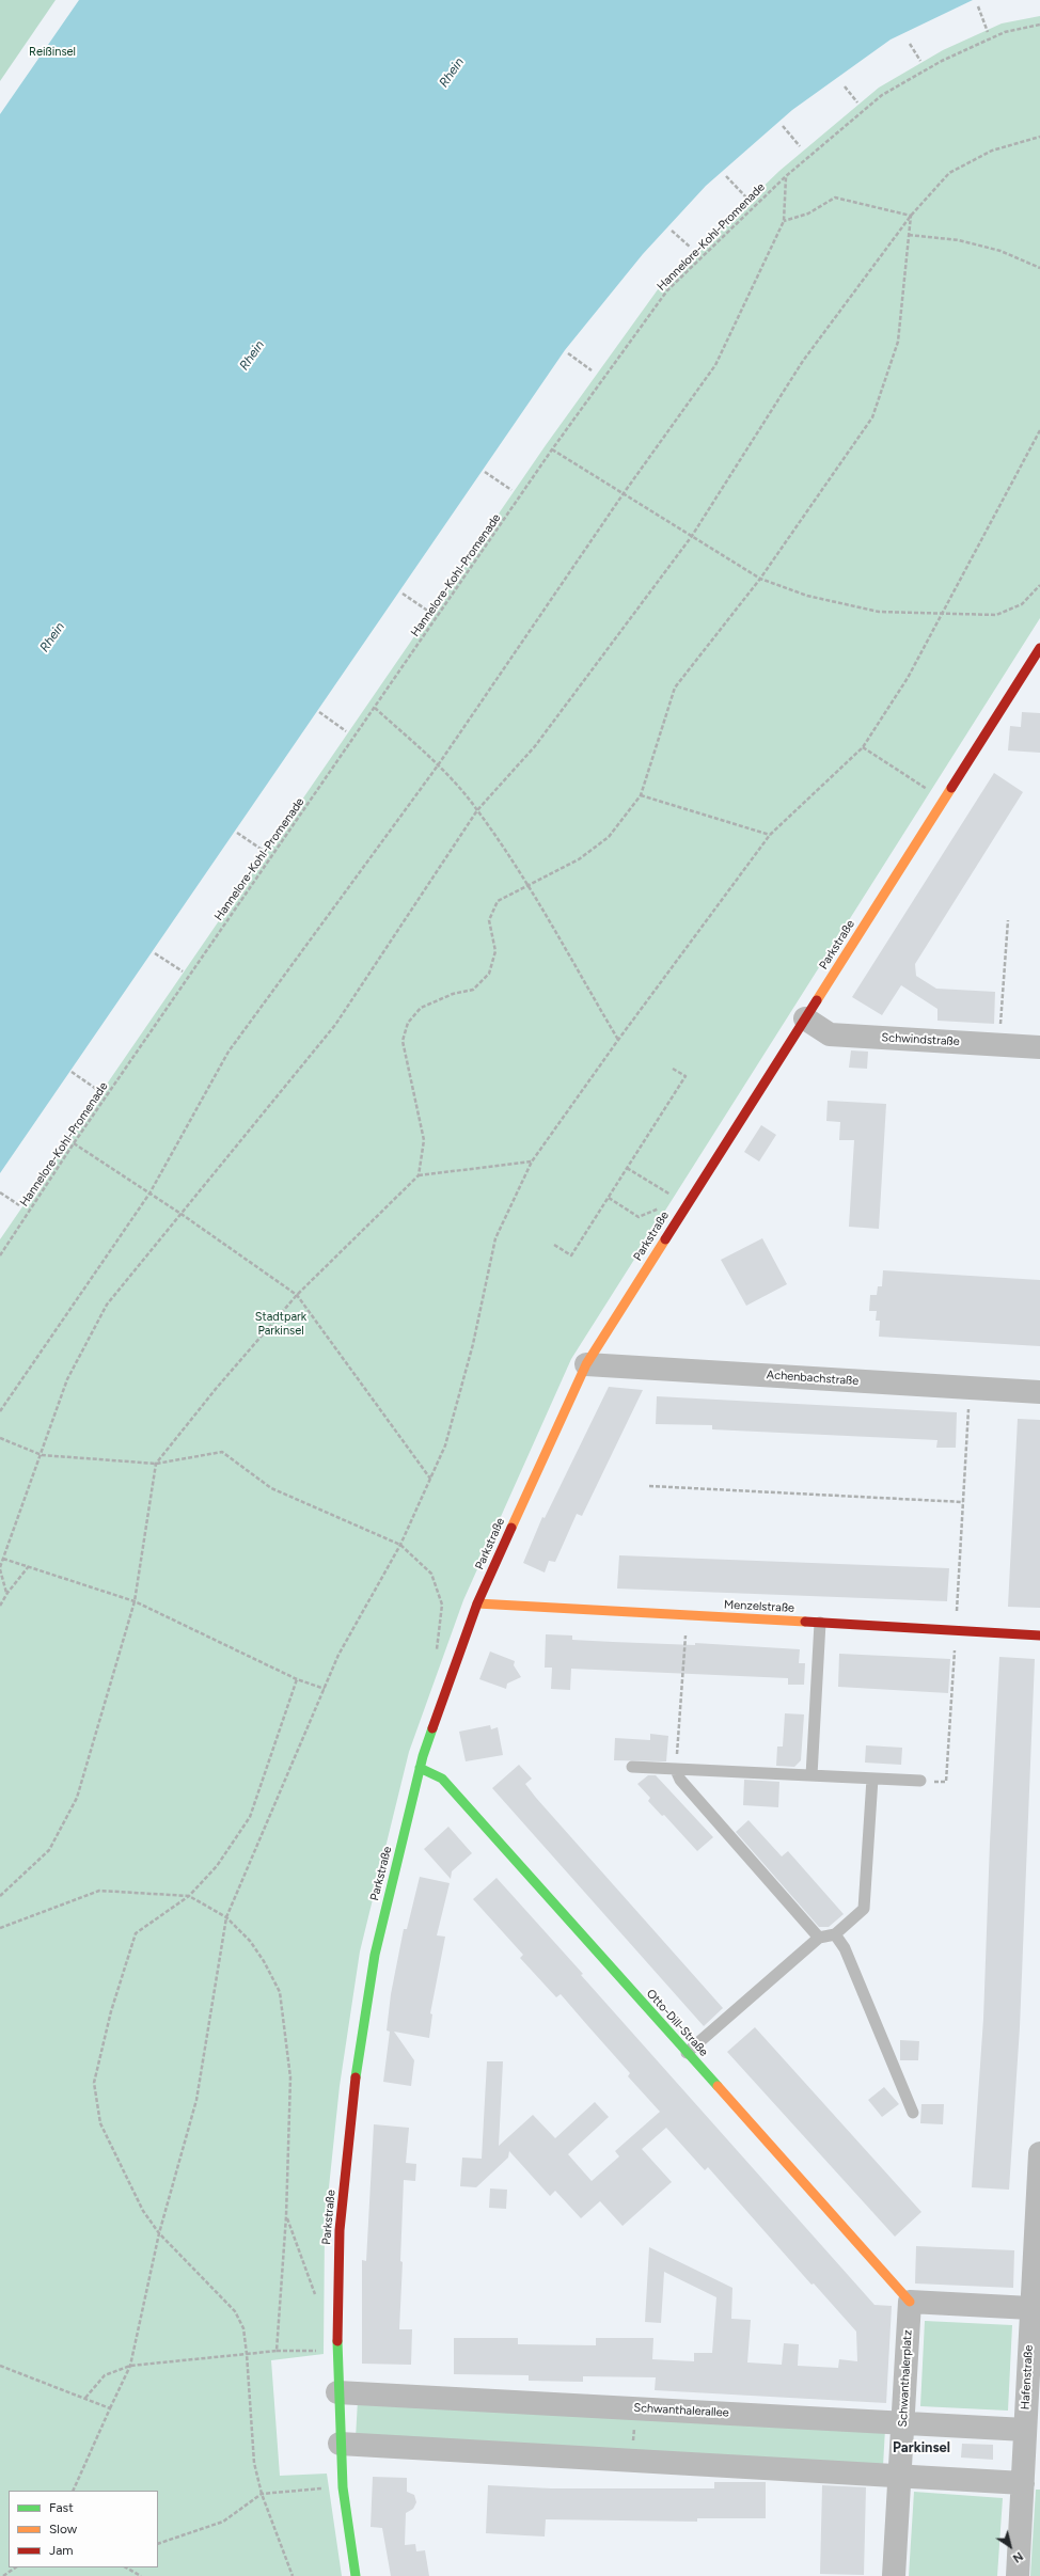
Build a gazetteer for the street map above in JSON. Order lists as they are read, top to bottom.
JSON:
{
  "streets": {
    "street": [
      "Parkstraße",
      "Schwindstraße",
      "Achenbachstraße",
      "Menzelstraße",
      "Otto-Dill-Straße",
      "Hafenstraße",
      "Schwanthalerplatz",
      "Schwanthalerallee"
    ],
    "path": ["Hannelore-Kohl-Promenade"]
  },
  "crossings": [
    ["Parkstraße", "Schwindstraße"],
    ["Parkstraße", "Achenbachstraße"],
    ["Parkstraße", "Menzelstraße"],
    ["Parkstraße", "Otto-Dill-Straße"],
    ["Parkstraße", "Schwanthalerallee"],
    ["Otto-Dill-Straße", "Schwanthalerplatz"],
    ["Hafenstraße", "Schwanthalerallee"],
    ["Schwanthalerplatz", "Schwanthalerallee"]
  ],
  "districts": ["Parkinsel"],
  "water": ["Rhein"],
  "parks": ["Reißinsel", "Stadtpark Parkinsel"],
  "legend": ["Fast", "Slow", "Jam"],
  "north": "bottom right"
}
